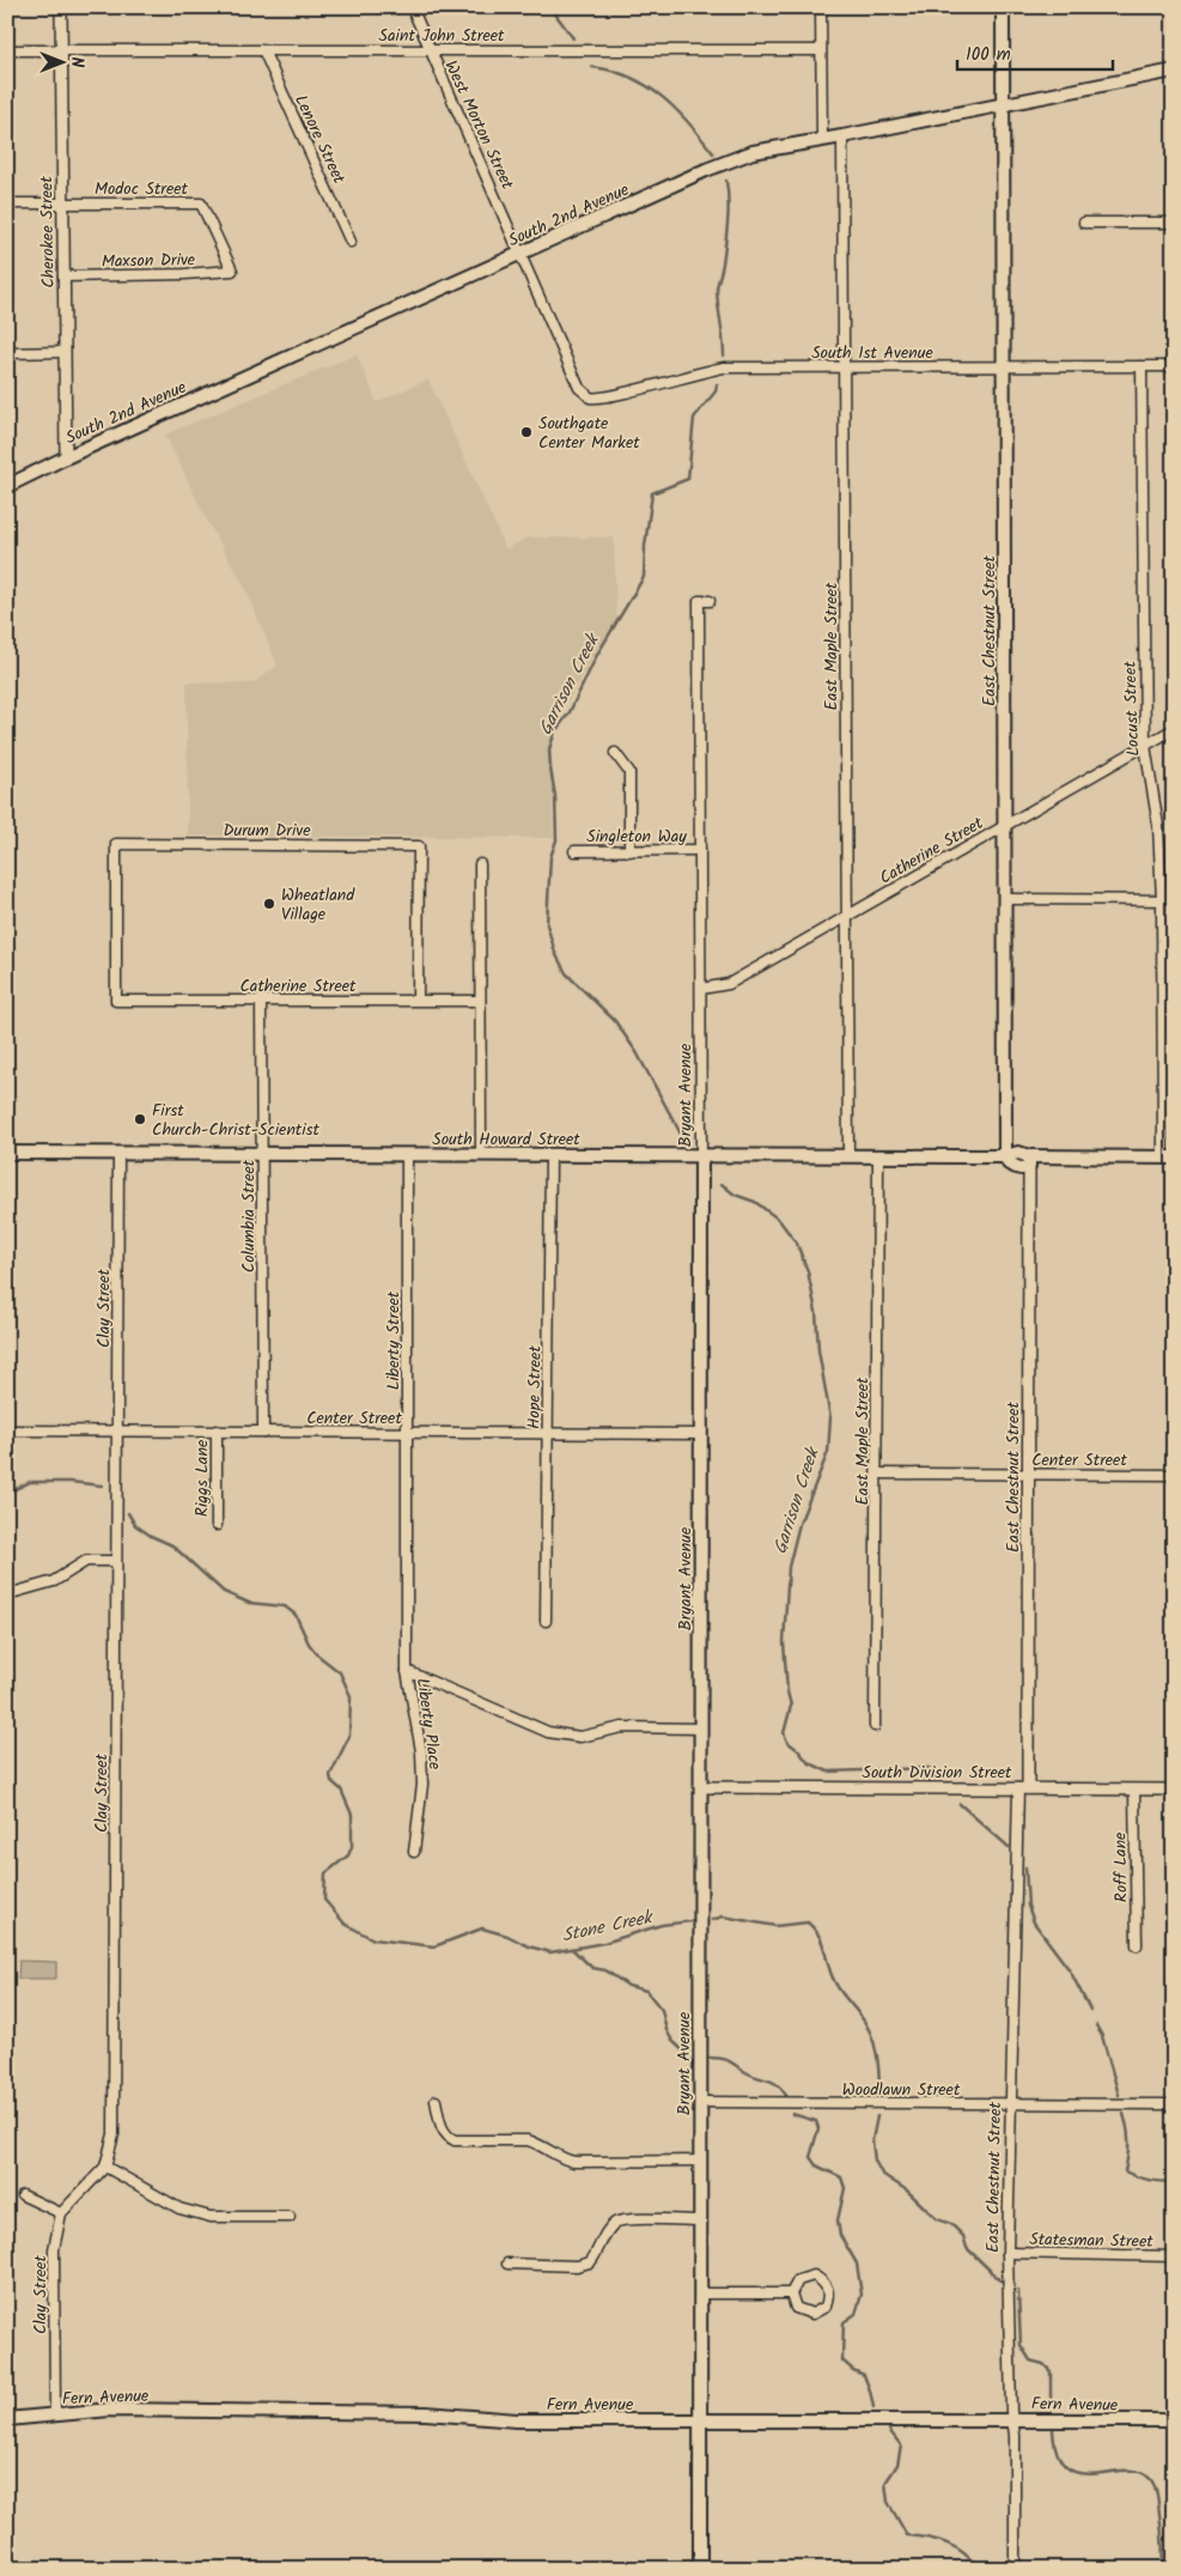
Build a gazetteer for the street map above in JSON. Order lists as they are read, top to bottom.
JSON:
{
  "streets": {
    "main road": [
      "South 2nd Avenue",
      "East Chestnut Street",
      "Bryant Avenue",
      "South Howard Street",
      "Fern Avenue"
    ],
    "street": [
      "Saint John Street",
      "West Morton Street",
      "Lenore Street",
      "Modoc Street",
      "Cherokee Street",
      "Maxson Drive",
      "South 1st Avenue",
      "East Maple Street",
      "Locust Street",
      "Durum Drive",
      "Singleton Way",
      "Catherine Street",
      "Columbia Street",
      "Clay Street",
      "Liberty Street",
      "Hope Street",
      "Center Street",
      "Riggs Lane",
      "Liberty Place",
      "South Division Street",
      "Roff Lane",
      "Woodlawn Street",
      "Statesman Street"
    ]
  },
  "crossings": [
    ["Saint John Street", "West Morton Street"],
    ["Saint John Street", "Lenore Street"],
    ["Saint John Street", "Cherokee Street"],
    ["West Morton Street", "South 2nd Avenue"],
    ["West Morton Street", "South 1st Avenue"],
    ["Modoc Street", "Cherokee Street"],
    ["Modoc Street", "Maxson Drive"],
    ["South 2nd Avenue", "Cherokee Street"],
    ["South 2nd Avenue", "East Chestnut Street"],
    ["South 2nd Avenue", "East Maple Street"],
    ["Cherokee Street", "Maxson Drive"],
    ["South 1st Avenue", "East Chestnut Street"],
    ["South 1st Avenue", "East Maple Street"],
    ["South 1st Avenue", "Locust Street"],
    ["East Chestnut Street", "Catherine Street"],
    ["East Chestnut Street", "South Howard Street"],
    ["East Chestnut Street", "Center Street"],
    ["East Chestnut Street", "South Division Street"],
    ["East Chestnut Street", "Woodlawn Street"],
    ["East Chestnut Street", "Statesman Street"],
    ["East Chestnut Street", "Fern Avenue"],
    ["East Maple Street", "Catherine Street"],
    ["East Maple Street", "South Howard Street"],
    ["East Maple Street", "Center Street"],
    ["Locust Street", "Catherine Street"],
    ["Durum Drive", "Catherine Street"],
    ["Singleton Way", "Bryant Avenue"],
    ["Catherine Street", "Bryant Avenue"],
    ["Catherine Street", "Columbia Street"],
    ["Bryant Avenue", "South Howard Street"],
    ["Bryant Avenue", "Center Street"],
    ["Bryant Avenue", "South Division Street"],
    ["Bryant Avenue", "Woodlawn Street"],
    ["Bryant Avenue", "Fern Avenue"],
    ["South Howard Street", "Columbia Street"],
    ["South Howard Street", "Clay Street"],
    ["South Howard Street", "Liberty Street"],
    ["South Howard Street", "Hope Street"],
    ["Columbia Street", "Center Street"],
    ["Clay Street", "Center Street"],
    ["Clay Street", "Fern Avenue"],
    ["Liberty Street", "Center Street"],
    ["Liberty Street", "Liberty Place"],
    ["Hope Street", "Center Street"],
    ["Center Street", "Riggs Lane"],
    ["South Division Street", "Roff Lane"]
  ],
  "water": ["Garrison Creek", "Stone Creek"],
  "places": ["Southgate Center Market", "Wheatland Village", "First Church-Christ-Scientist"],
  "scale_bar": "100 m",
  "north": "right"
}
